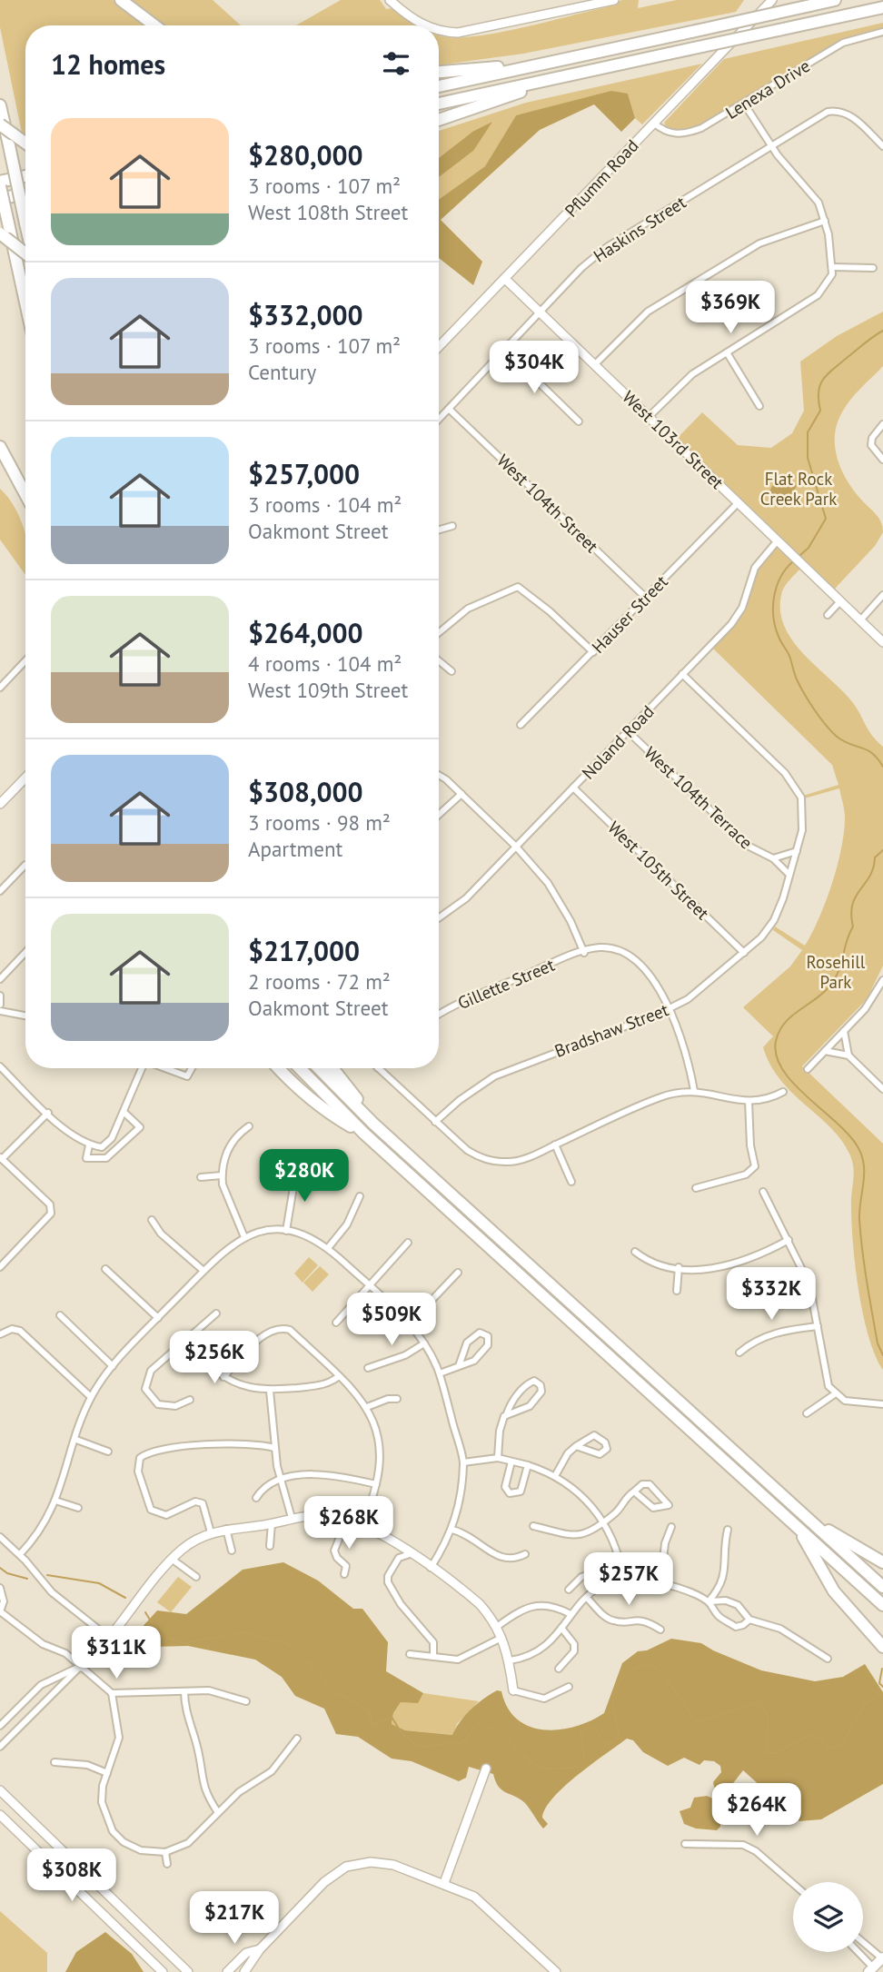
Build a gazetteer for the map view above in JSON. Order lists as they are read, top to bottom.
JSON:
{
  "streets": {
    "main road": ["Pflumm Road", "West 103rd Street"],
    "street": [
      "Lenexa Drive",
      "Haskins Street",
      "West 104th Street",
      "Hauser Street",
      "Noland Road",
      "West 104th Terrace",
      "West 105th Street",
      "Gillette Street",
      "Bradshaw Street"
    ]
  },
  "crossings": [
    ["Lenexa Drive", "Pflumm Road"],
    ["Pflumm Road", "West 103rd Street"],
    ["Haskins Street", "West 103rd Street"],
    ["Haskins Street", "West 104th Street"],
    ["West 103rd Street", "Hauser Street"],
    ["West 103rd Street", "Noland Road"],
    ["West 104th Street", "Hauser Street"],
    ["Noland Road", "West 104th Terrace"],
    ["Noland Road", "West 105th Street"],
    ["Noland Road", "Bradshaw Street"],
    ["West 104th Terrace", "Bradshaw Street"],
    ["West 105th Street", "Bradshaw Street"],
    ["Gillette Street", "Bradshaw Street"]
  ],
  "parks": ["Flat Rock Creek Park", "Rosehill Park"],
  "page": {
    "heading": "12 homes",
    "list": [
      {
        "name": "$280,000",
        "note": "3 rooms · 107 m² · West 108th Street"
      },
      {
        "name": "$332,000",
        "note": "3 rooms · 107 m² · Century"
      },
      {
        "name": "$257,000",
        "note": "3 rooms · 104 m² · Oakmont Street"
      },
      {
        "name": "$264,000",
        "note": "4 rooms · 104 m² · West 109th Street"
      },
      {
        "name": "$308,000",
        "note": "3 rooms · 98 m² · Apartment"
      },
      {
        "name": "$217,000",
        "note": "2 rooms · 72 m² · Oakmont Street"
      }
    ],
    "price": [
      "$369K",
      "$304K",
      "$280K",
      "$332K",
      "$509K",
      "$256K",
      "$268K",
      "$257K",
      "$311K",
      "$264K",
      "$308K",
      "$217K"
    ]
  }
}
